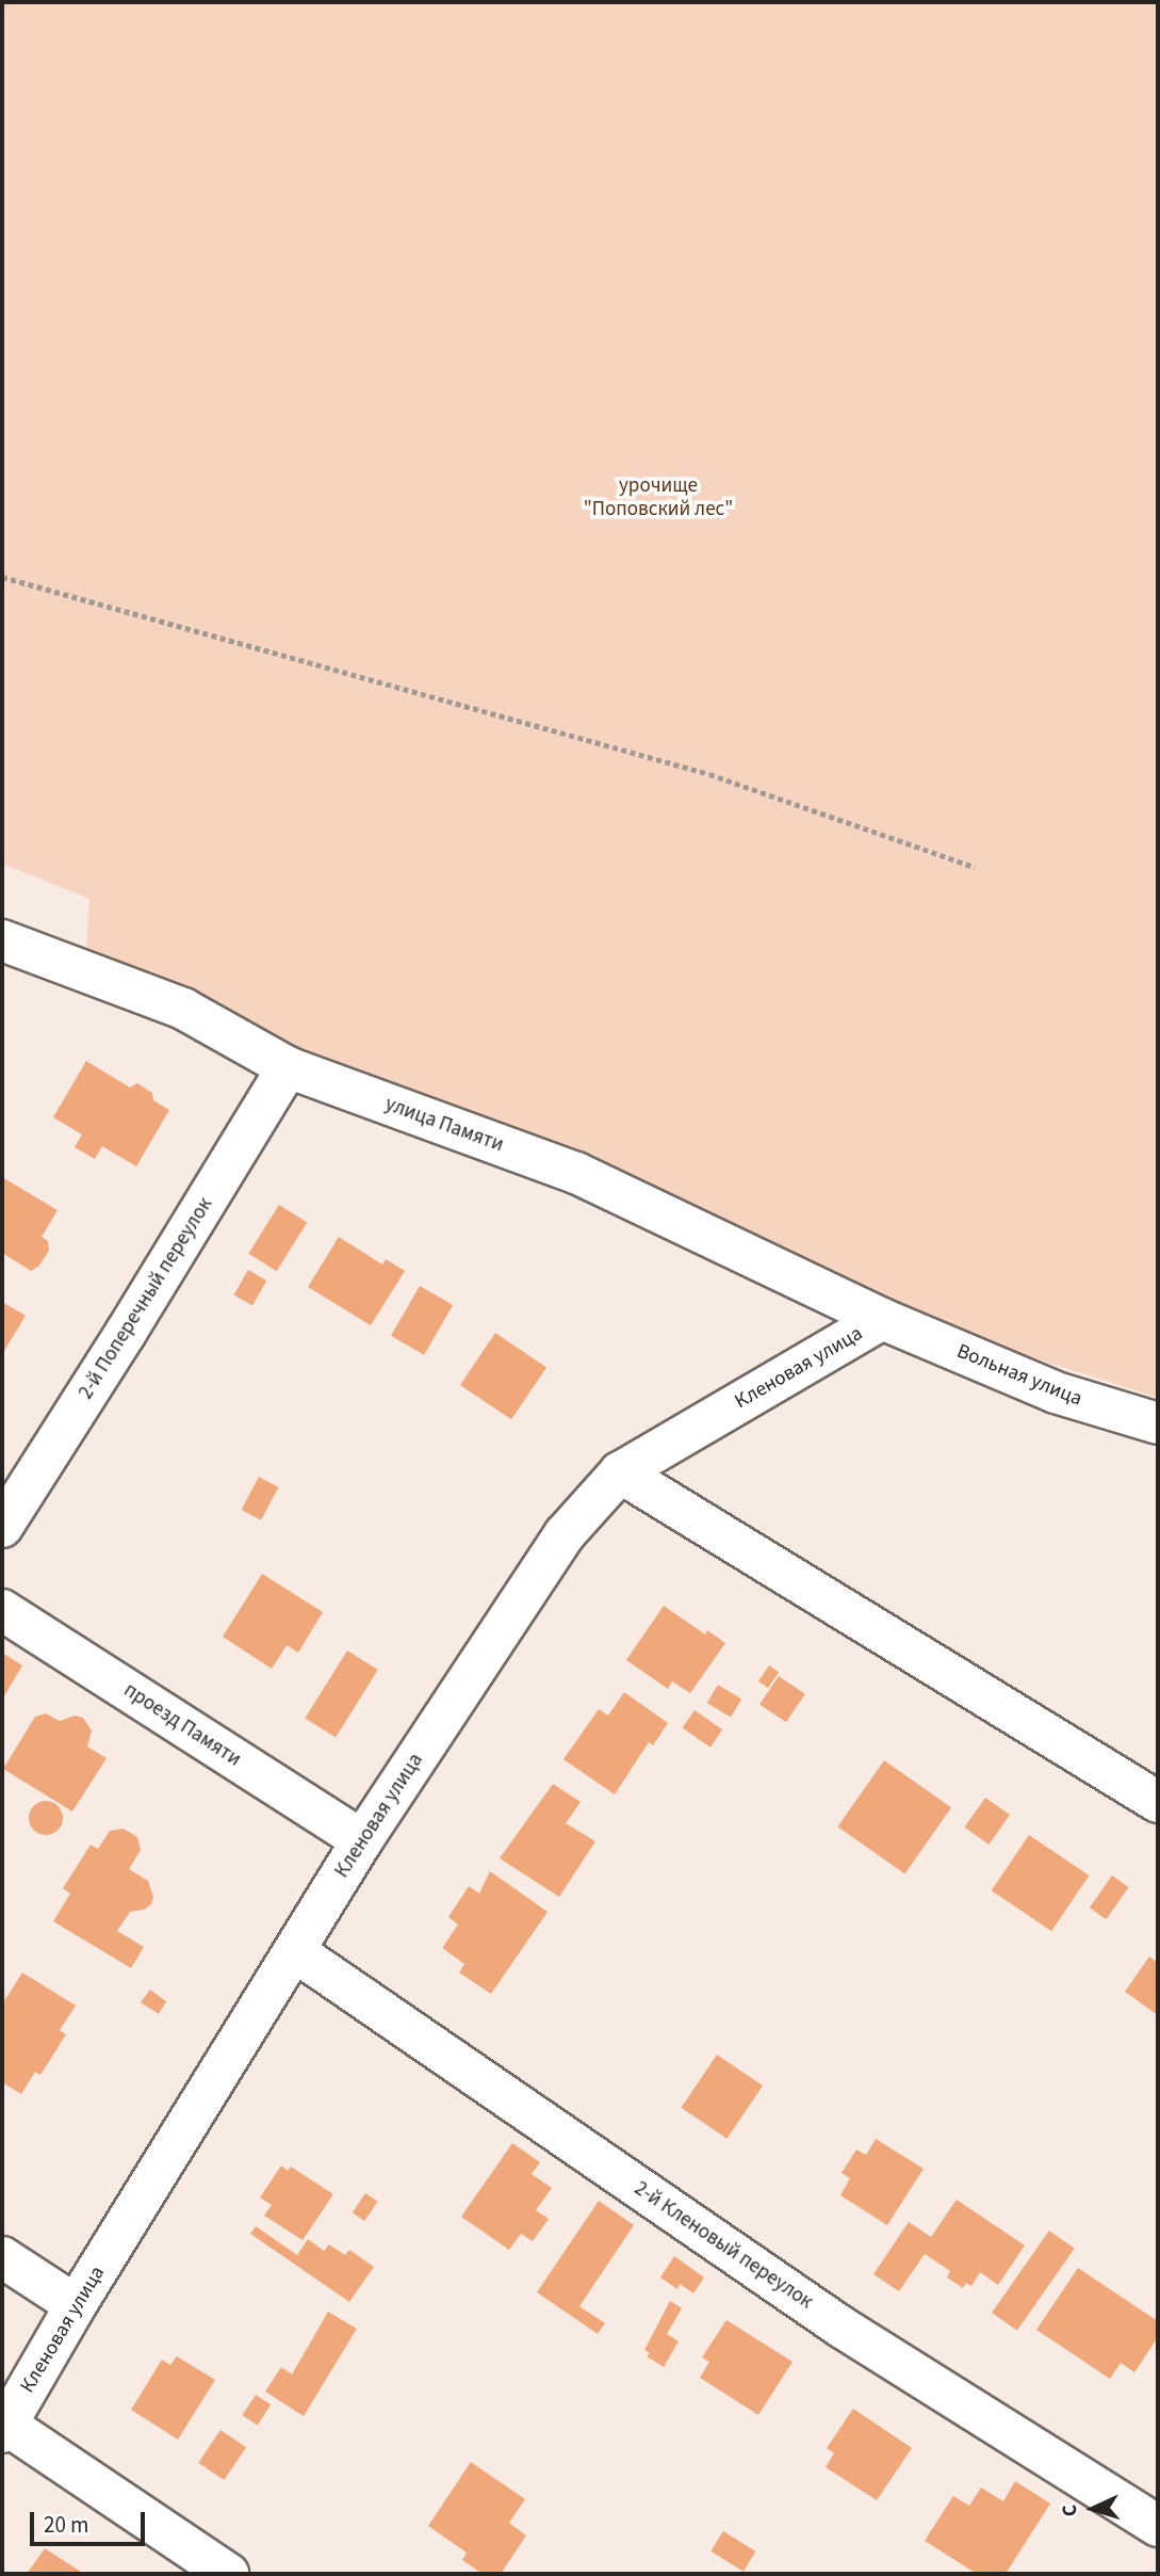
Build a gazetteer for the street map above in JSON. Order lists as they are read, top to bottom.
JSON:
{
  "streets": {
    "street": [
      "улица Памяти",
      "2-й Поперечный переулок",
      "Кленовая улица",
      "Вольная улица",
      "проезд Памяти",
      "2-й Кленовый переулок"
    ]
  },
  "crossings": [
    ["улица Памяти", "2-й Поперечный переулок"],
    ["улица Памяти", "Кленовая улица"],
    ["улица Памяти", "Вольная улица"],
    ["Кленовая улица", "Вольная улица"],
    ["Кленовая улица", "проезд Памяти"],
    ["Кленовая улица", "2-й Кленовый переулок"]
  ],
  "parks": ["урочище \"Поповский лес\""],
  "scale_bar": "20 m",
  "north": "left"
}
